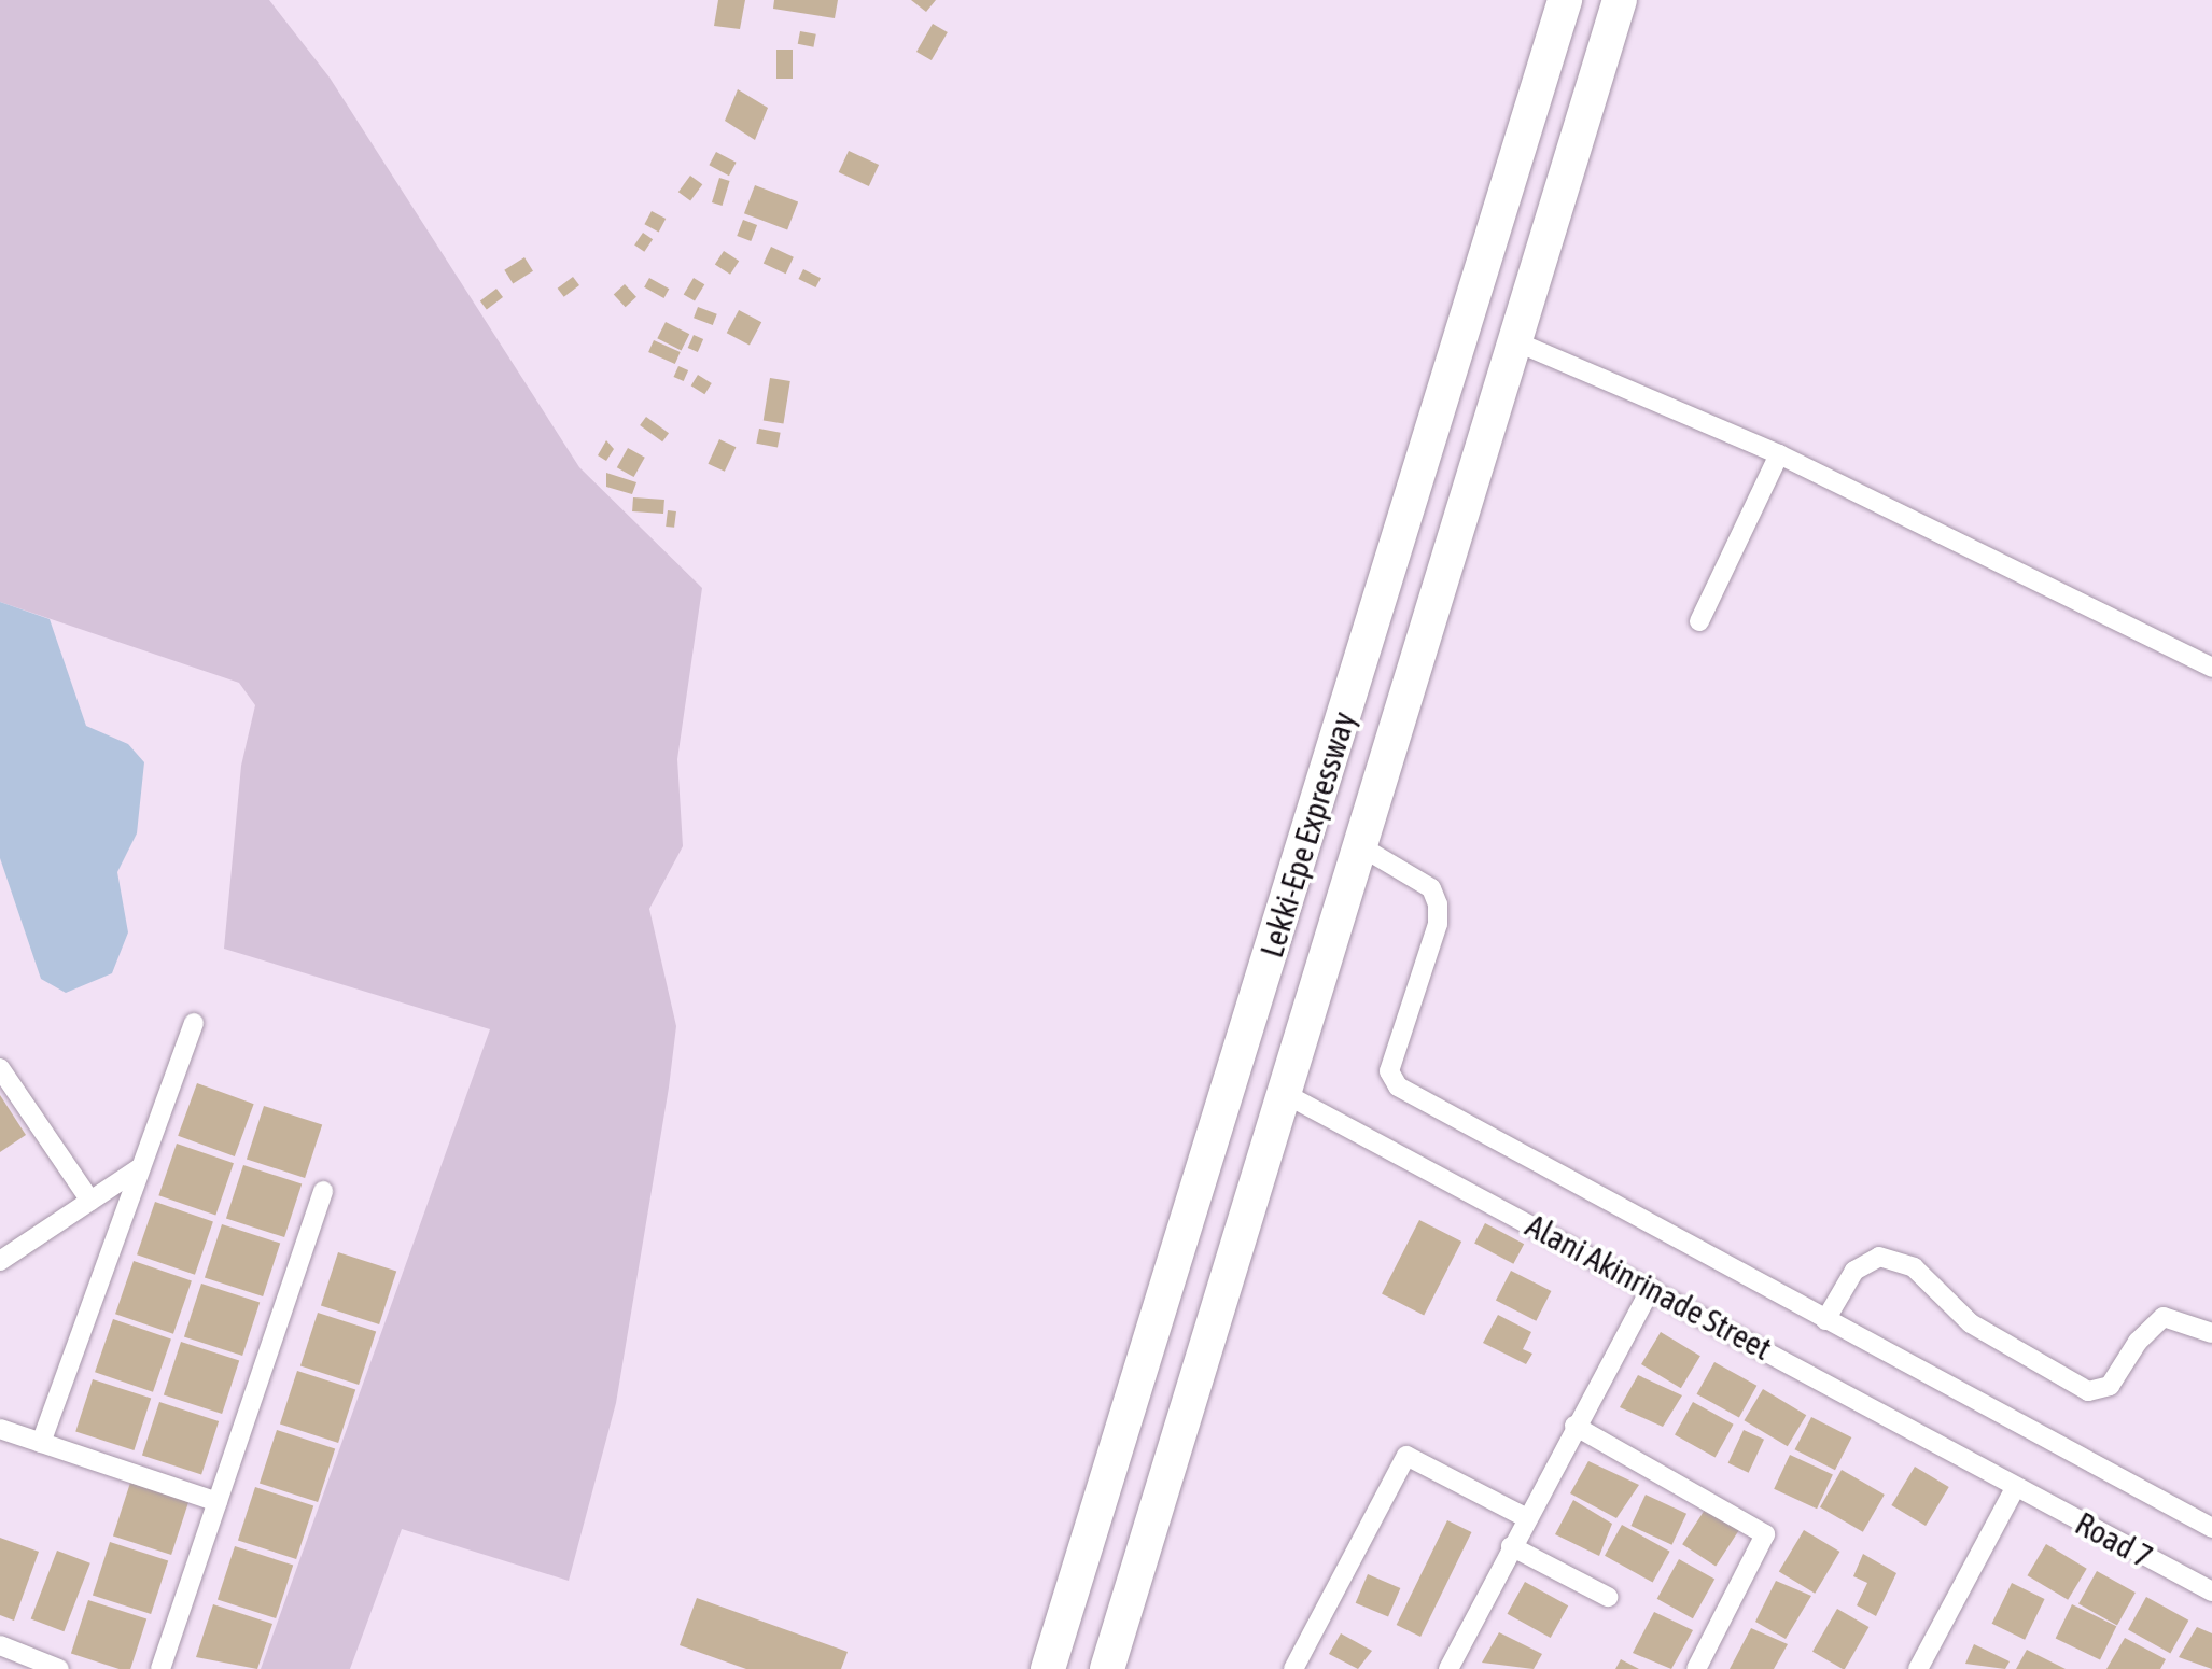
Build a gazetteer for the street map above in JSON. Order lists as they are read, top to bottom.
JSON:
{
  "streets": {
    "highway": ["Lekki-Epe Expressway"],
    "street": ["Alani Akinrinade Street", "Road 7"]
  },
  "crossings": [
    ["Lekki-Epe Expressway", "Alani Akinrinade Street"],
    ["Alani Akinrinade Street", "Road 7"]
  ]
}
